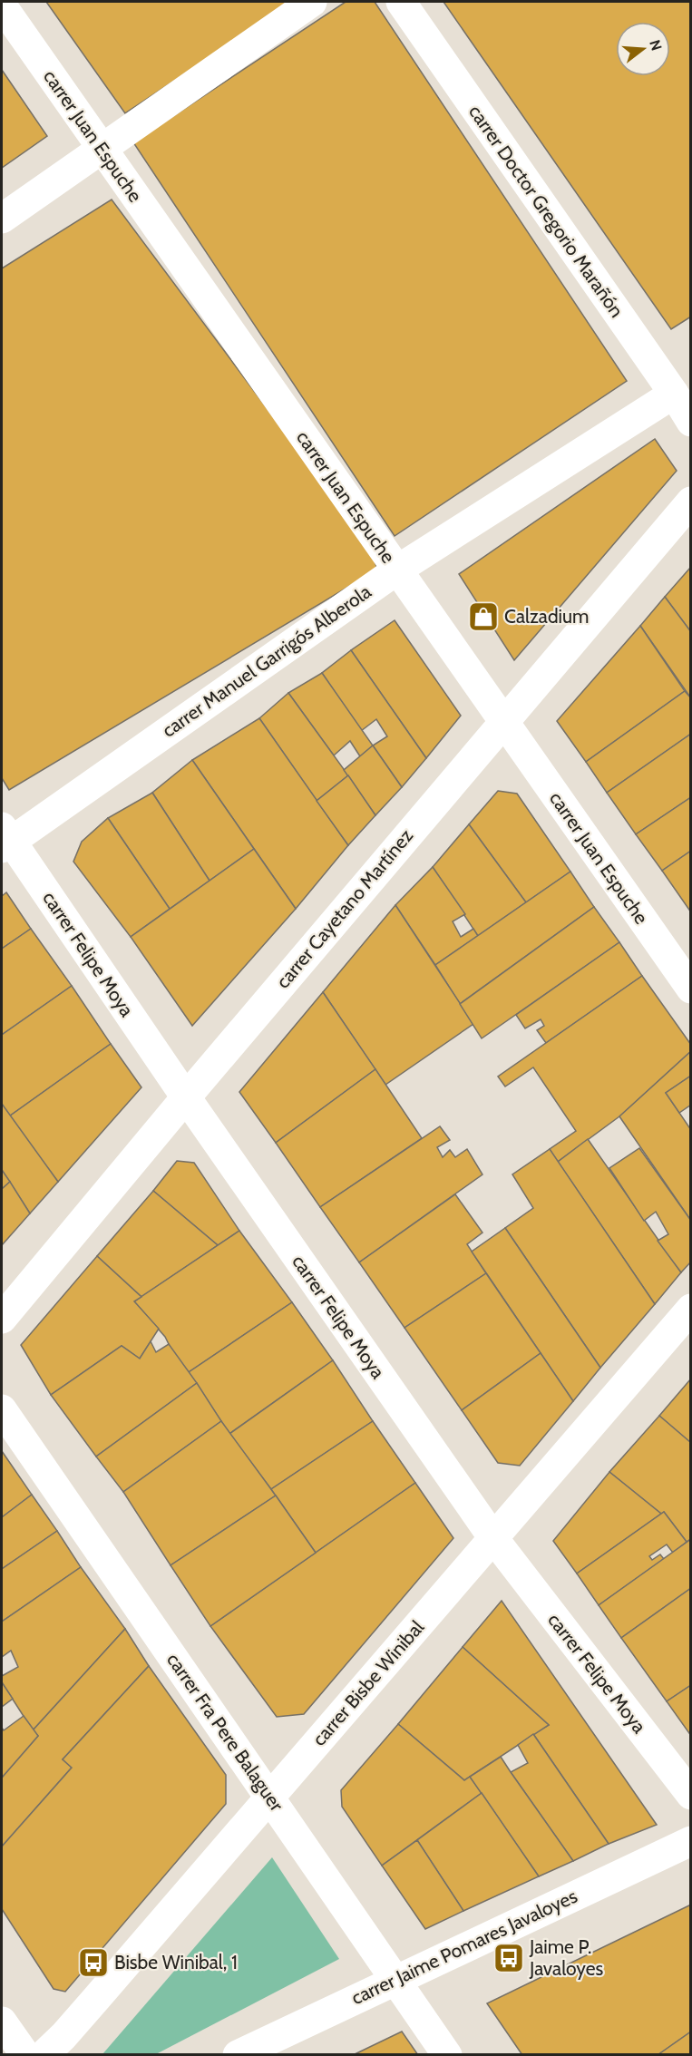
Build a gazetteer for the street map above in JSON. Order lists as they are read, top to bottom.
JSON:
{
  "streets": {
    "street": [
      "carrer Juan Espuche",
      "carrer Doctor Gregorio Marañón",
      "carrer Manuel Garrigós Alberola",
      "carrer Cayetano Martínez",
      "carrer Felipe Moya",
      "carrer Bisbe Winibal",
      "carrer Fra Pere Balaguer",
      "carrer Jaime Pomares Javaloyes"
    ]
  },
  "crossings": [
    ["carrer Juan Espuche", "carrer Manuel Garrigós Alberola"],
    ["carrer Juan Espuche", "carrer Cayetano Martínez"],
    ["carrer Doctor Gregorio Marañón", "carrer Manuel Garrigós Alberola"],
    ["carrer Manuel Garrigós Alberola", "carrer Felipe Moya"],
    ["carrer Cayetano Martínez", "carrer Felipe Moya"],
    ["carrer Felipe Moya", "carrer Bisbe Winibal"],
    ["carrer Bisbe Winibal", "carrer Fra Pere Balaguer"],
    ["carrer Fra Pere Balaguer", "carrer Jaime Pomares Javaloyes"]
  ],
  "places": {
    "shop": ["Calzadium"],
    "bus stop": ["Jaime P. Javaloyes", "Bisbe Winibal, 1"]
  },
  "north": "right"
}
